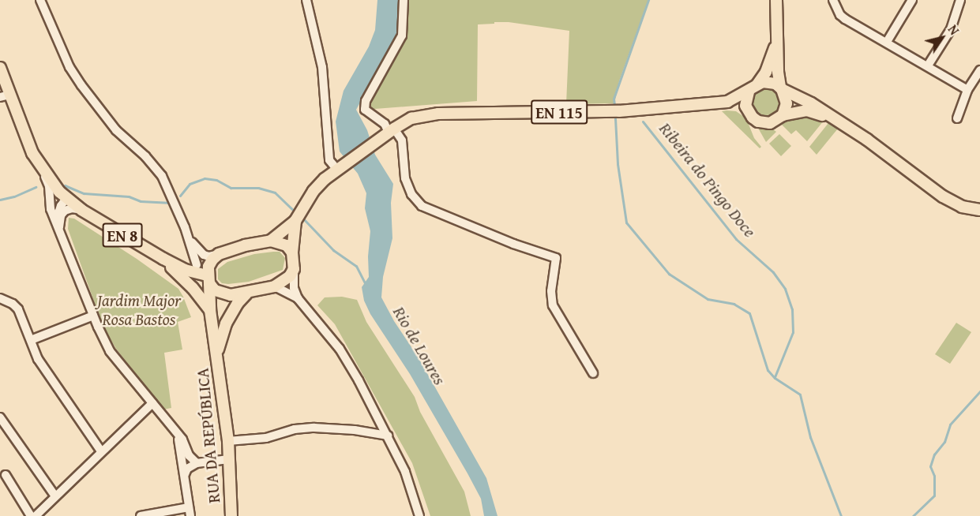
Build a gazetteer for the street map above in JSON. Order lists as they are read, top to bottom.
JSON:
{
  "streets": {
    "main road": ["EN 115", "EN 8", "RUA DA REPÚBLICA"]
  },
  "water": ["Ribeira do Pingo Doce", "Rio de Loures"],
  "parks": ["Jardim Major Rosa Bastos"],
  "north": "top right"
}
